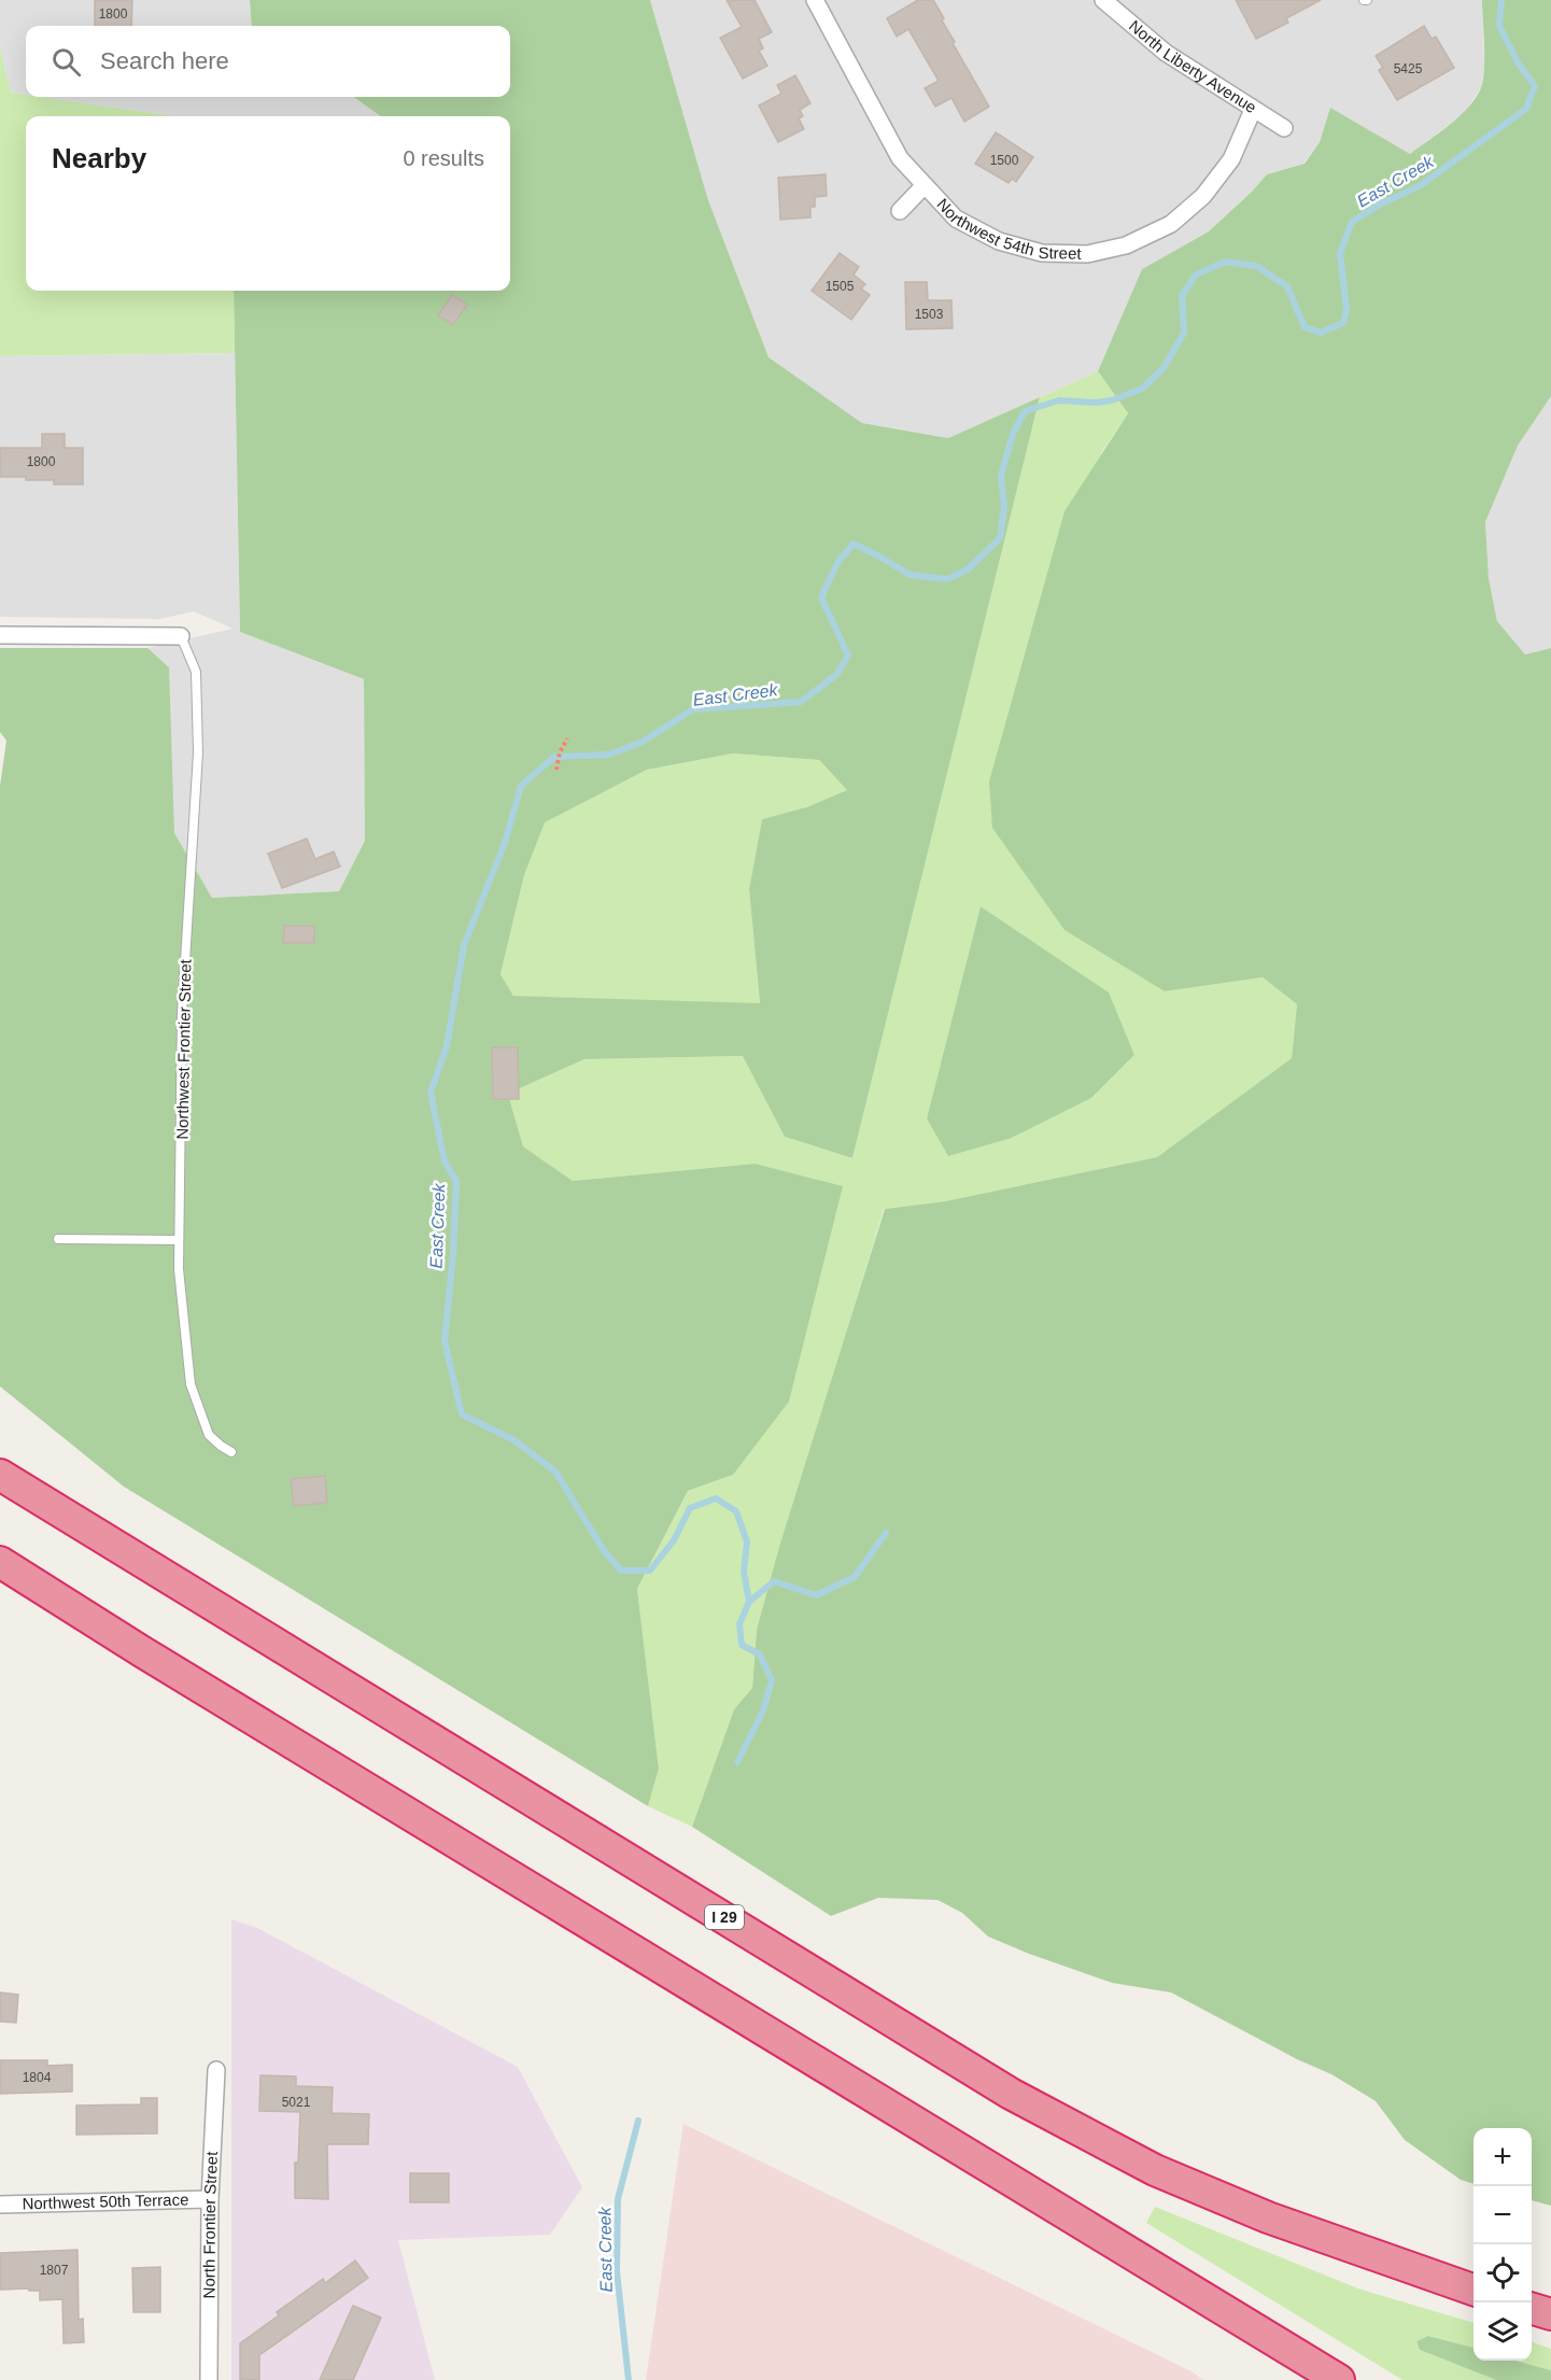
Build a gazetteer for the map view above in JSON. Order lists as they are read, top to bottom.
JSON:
{
  "streets": {
    "highway": ["I 29"],
    "street": [
      "North Liberty Avenue",
      "Northwest 54th Street",
      "Northwest 50th Terrace",
      "North Frontier Street"
    ],
    "lane": ["Northwest Frontier Street"]
  },
  "crossings": [
    ["North Liberty Avenue", "Northwest 54th Street"],
    ["Northwest 50th Terrace", "North Frontier Street"]
  ],
  "water": ["East Creek"],
  "house_numbers": [
    "1800",
    "5425",
    "1500",
    "1505",
    "1503",
    "1800",
    "1804",
    "5021",
    "1807"
  ],
  "page": {
    "search": "Search here",
    "heading": ["Nearby", "0 results"],
    "map_buttons": ["+", "−"]
  }
}
